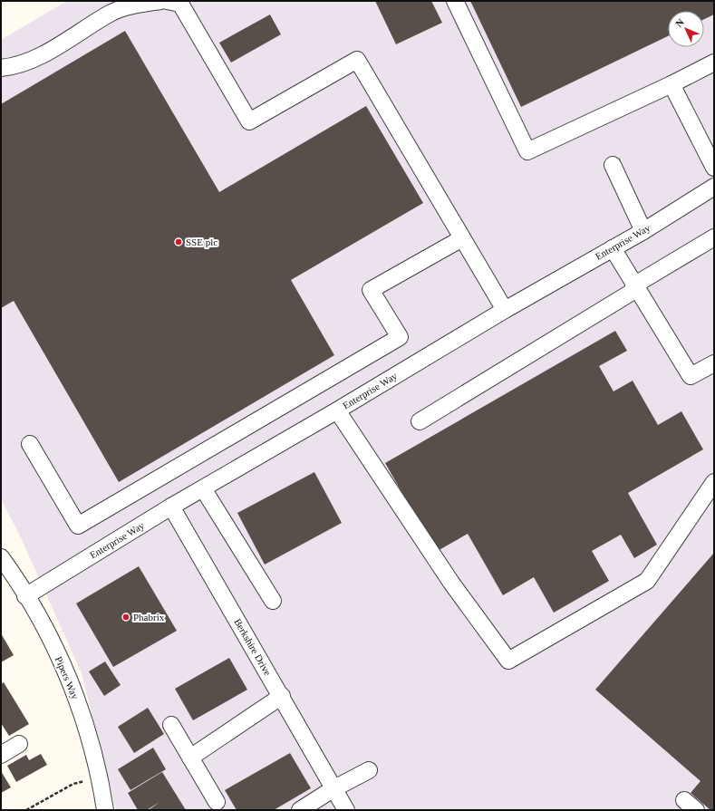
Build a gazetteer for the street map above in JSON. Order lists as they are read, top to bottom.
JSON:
{
  "streets": {
    "street": ["Enterprise Way", "Berkshire Drive", "Pipers Way"]
  },
  "crossings": [
    ["Enterprise Way", "Berkshire Drive"],
    ["Enterprise Way", "Pipers Way"]
  ],
  "places": ["SSE plc", "Phabrix"],
  "north": "top left"
}
